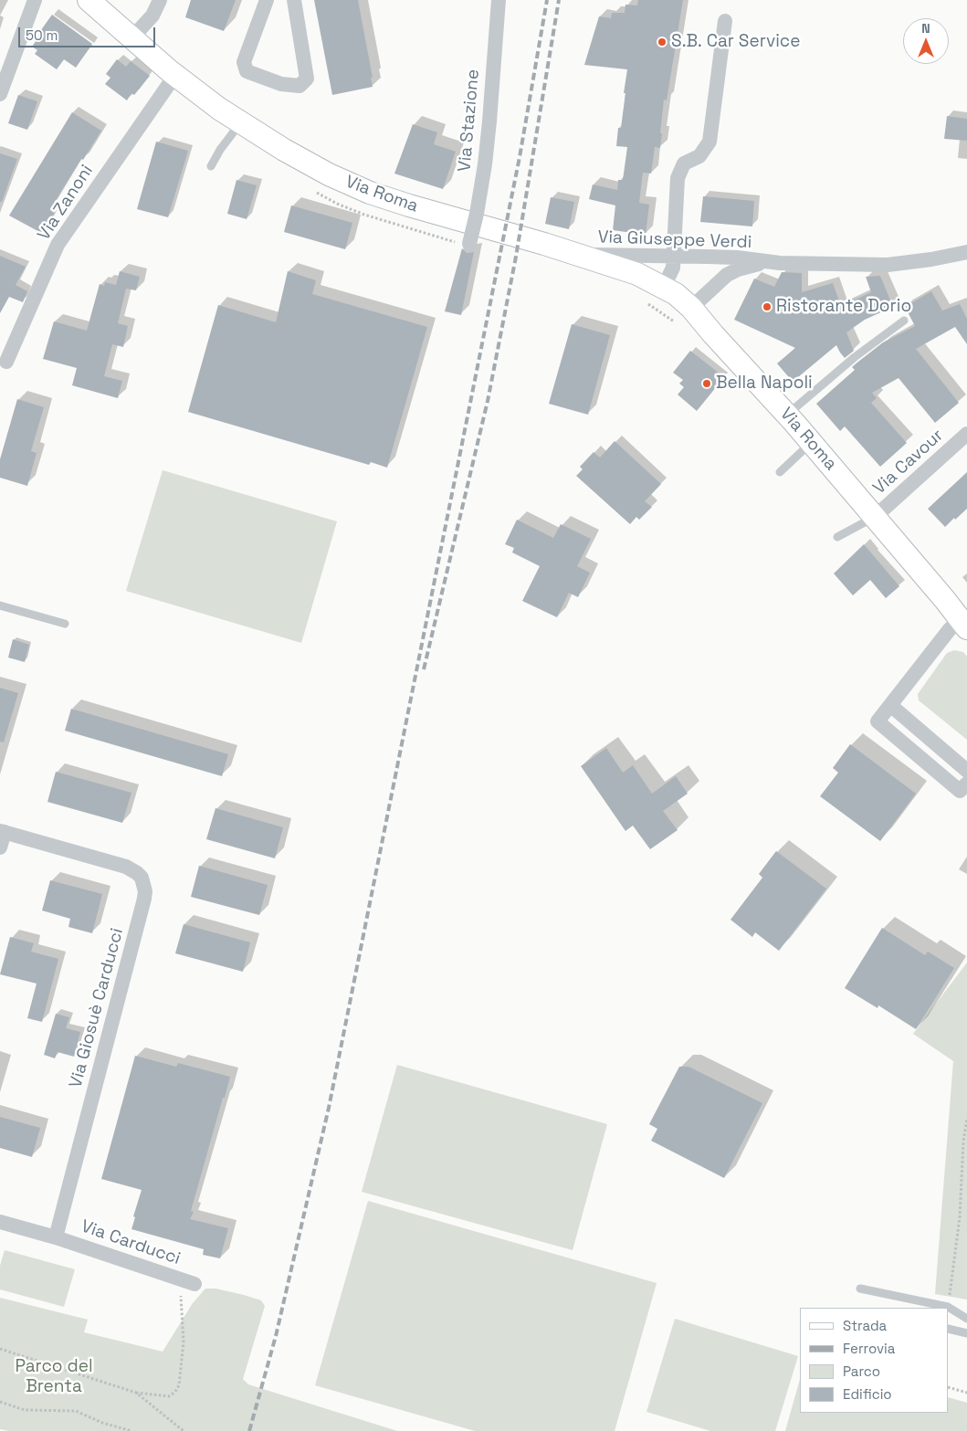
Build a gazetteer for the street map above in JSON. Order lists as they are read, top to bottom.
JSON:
{
  "streets": {
    "main road": ["Via Roma"],
    "street": [
      "Via Stazione",
      "Via Zanoni",
      "Via Giuseppe Verdi",
      "Via Cavour",
      "Via Giosuè Carducci",
      "Via Carducci"
    ]
  },
  "crossings": [
    ["Via Roma", "Via Zanoni"],
    ["Via Roma", "Via Giuseppe Verdi"],
    ["Via Roma", "Via Cavour"],
    ["Via Giosuè Carducci", "Via Carducci"]
  ],
  "parks": ["Parco del Brenta"],
  "places": ["S.B. Car Service", "Ristorante Dorio", "Bella Napoli"],
  "legend": [
    "Strada",
    "Ferrovia",
    "Parco",
    "Edificio"
  ],
  "scale_bar": "50 m",
  "north": "top"
}
